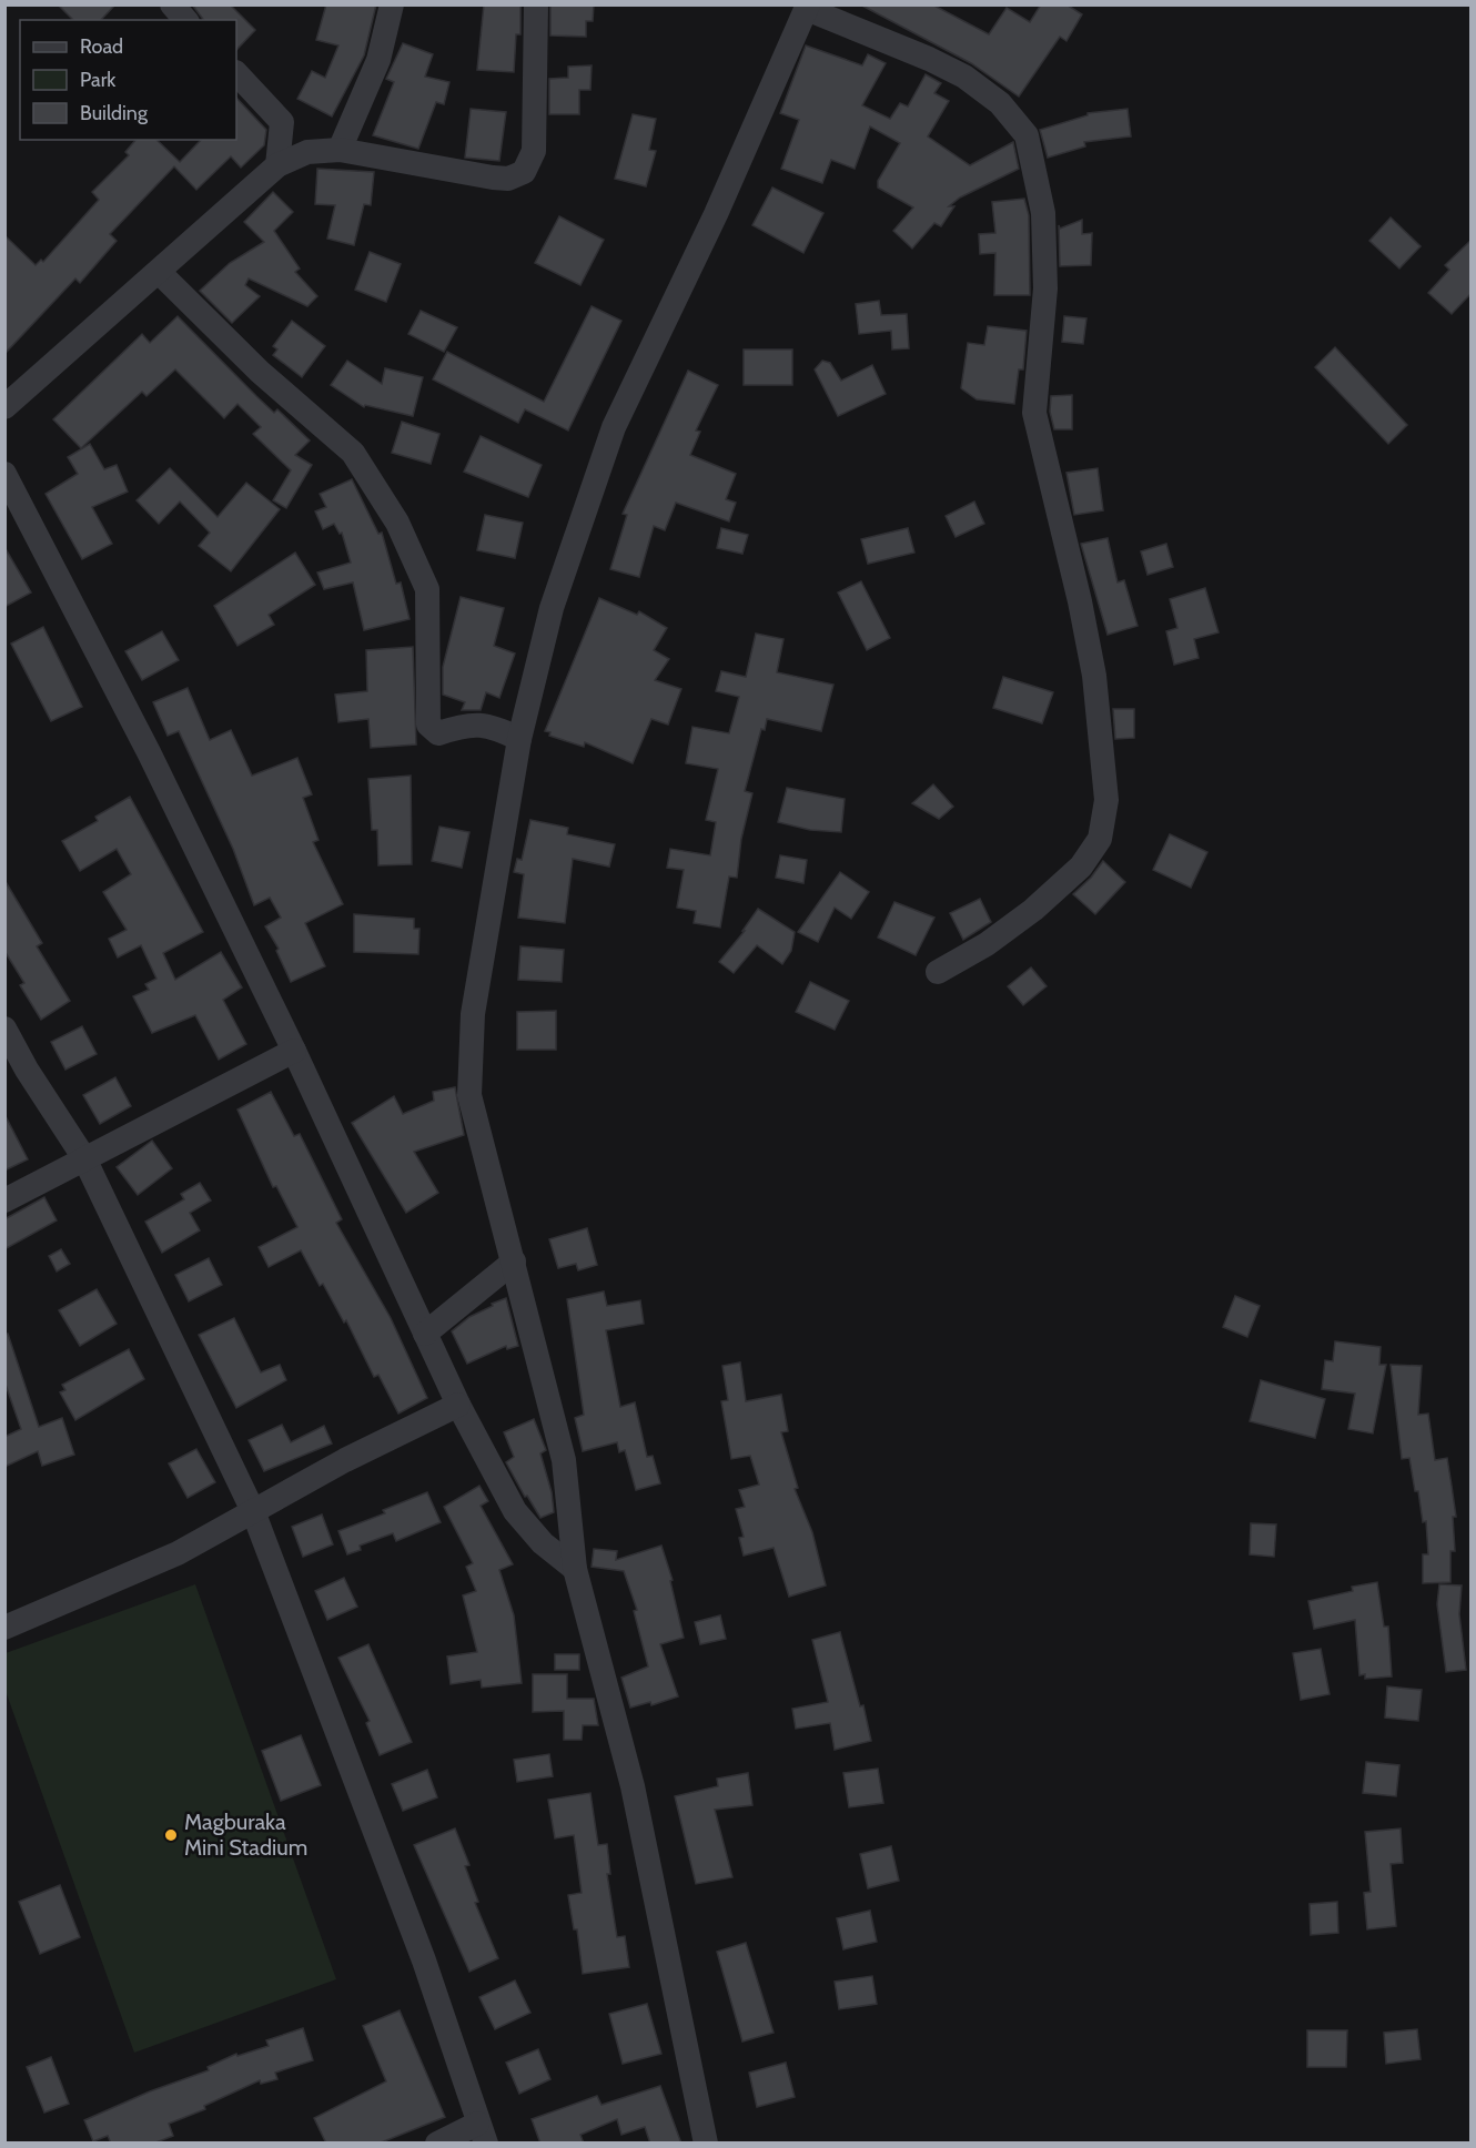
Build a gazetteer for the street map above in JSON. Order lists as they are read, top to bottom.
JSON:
{
  "places": ["Magburaka Mini Stadium"],
  "legend": ["Road", "Park", "Building"]
}
